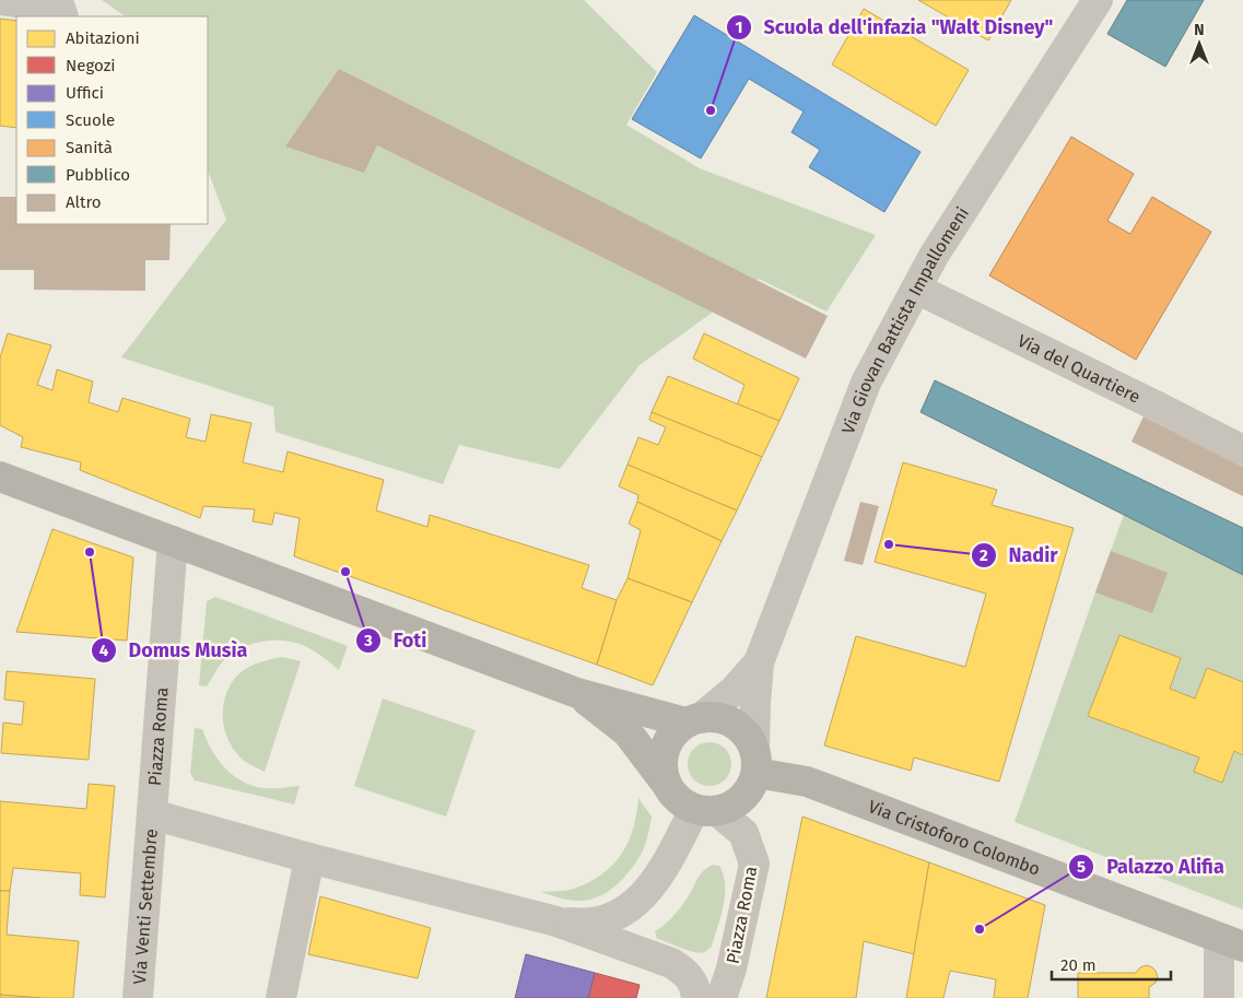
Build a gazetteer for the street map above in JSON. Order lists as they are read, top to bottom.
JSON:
{
  "streets": {
    "main road": ["Piazza Roma", "Via Cristoforo Colombo"],
    "street": ["Via Giovan Battista Impallomeni", "Via del Quartiere", "Via Venti Settembre"]
  },
  "crossings": [
    ["Via Giovan Battista Impallomeni", "Via del Quartiere"],
    ["Via Giovan Battista Impallomeni", "Piazza Roma"],
    ["Via Giovan Battista Impallomeni", "Via Cristoforo Colombo"],
    ["Piazza Roma", "Via Cristoforo Colombo"],
    ["Piazza Roma", "Via Venti Settembre"]
  ],
  "places": [
    "Scuola dell'infazia \"Walt Disney\"",
    "Nadir",
    "Domus Musìa",
    "Foti",
    "Palazzo Alifia"
  ],
  "legend": [
    "Abitazioni",
    "Negozi",
    "Uffici",
    "Scuole",
    "Sanità",
    "Pubblico",
    "Altro"
  ],
  "scale_bar": "20 m",
  "north": "top"
}
